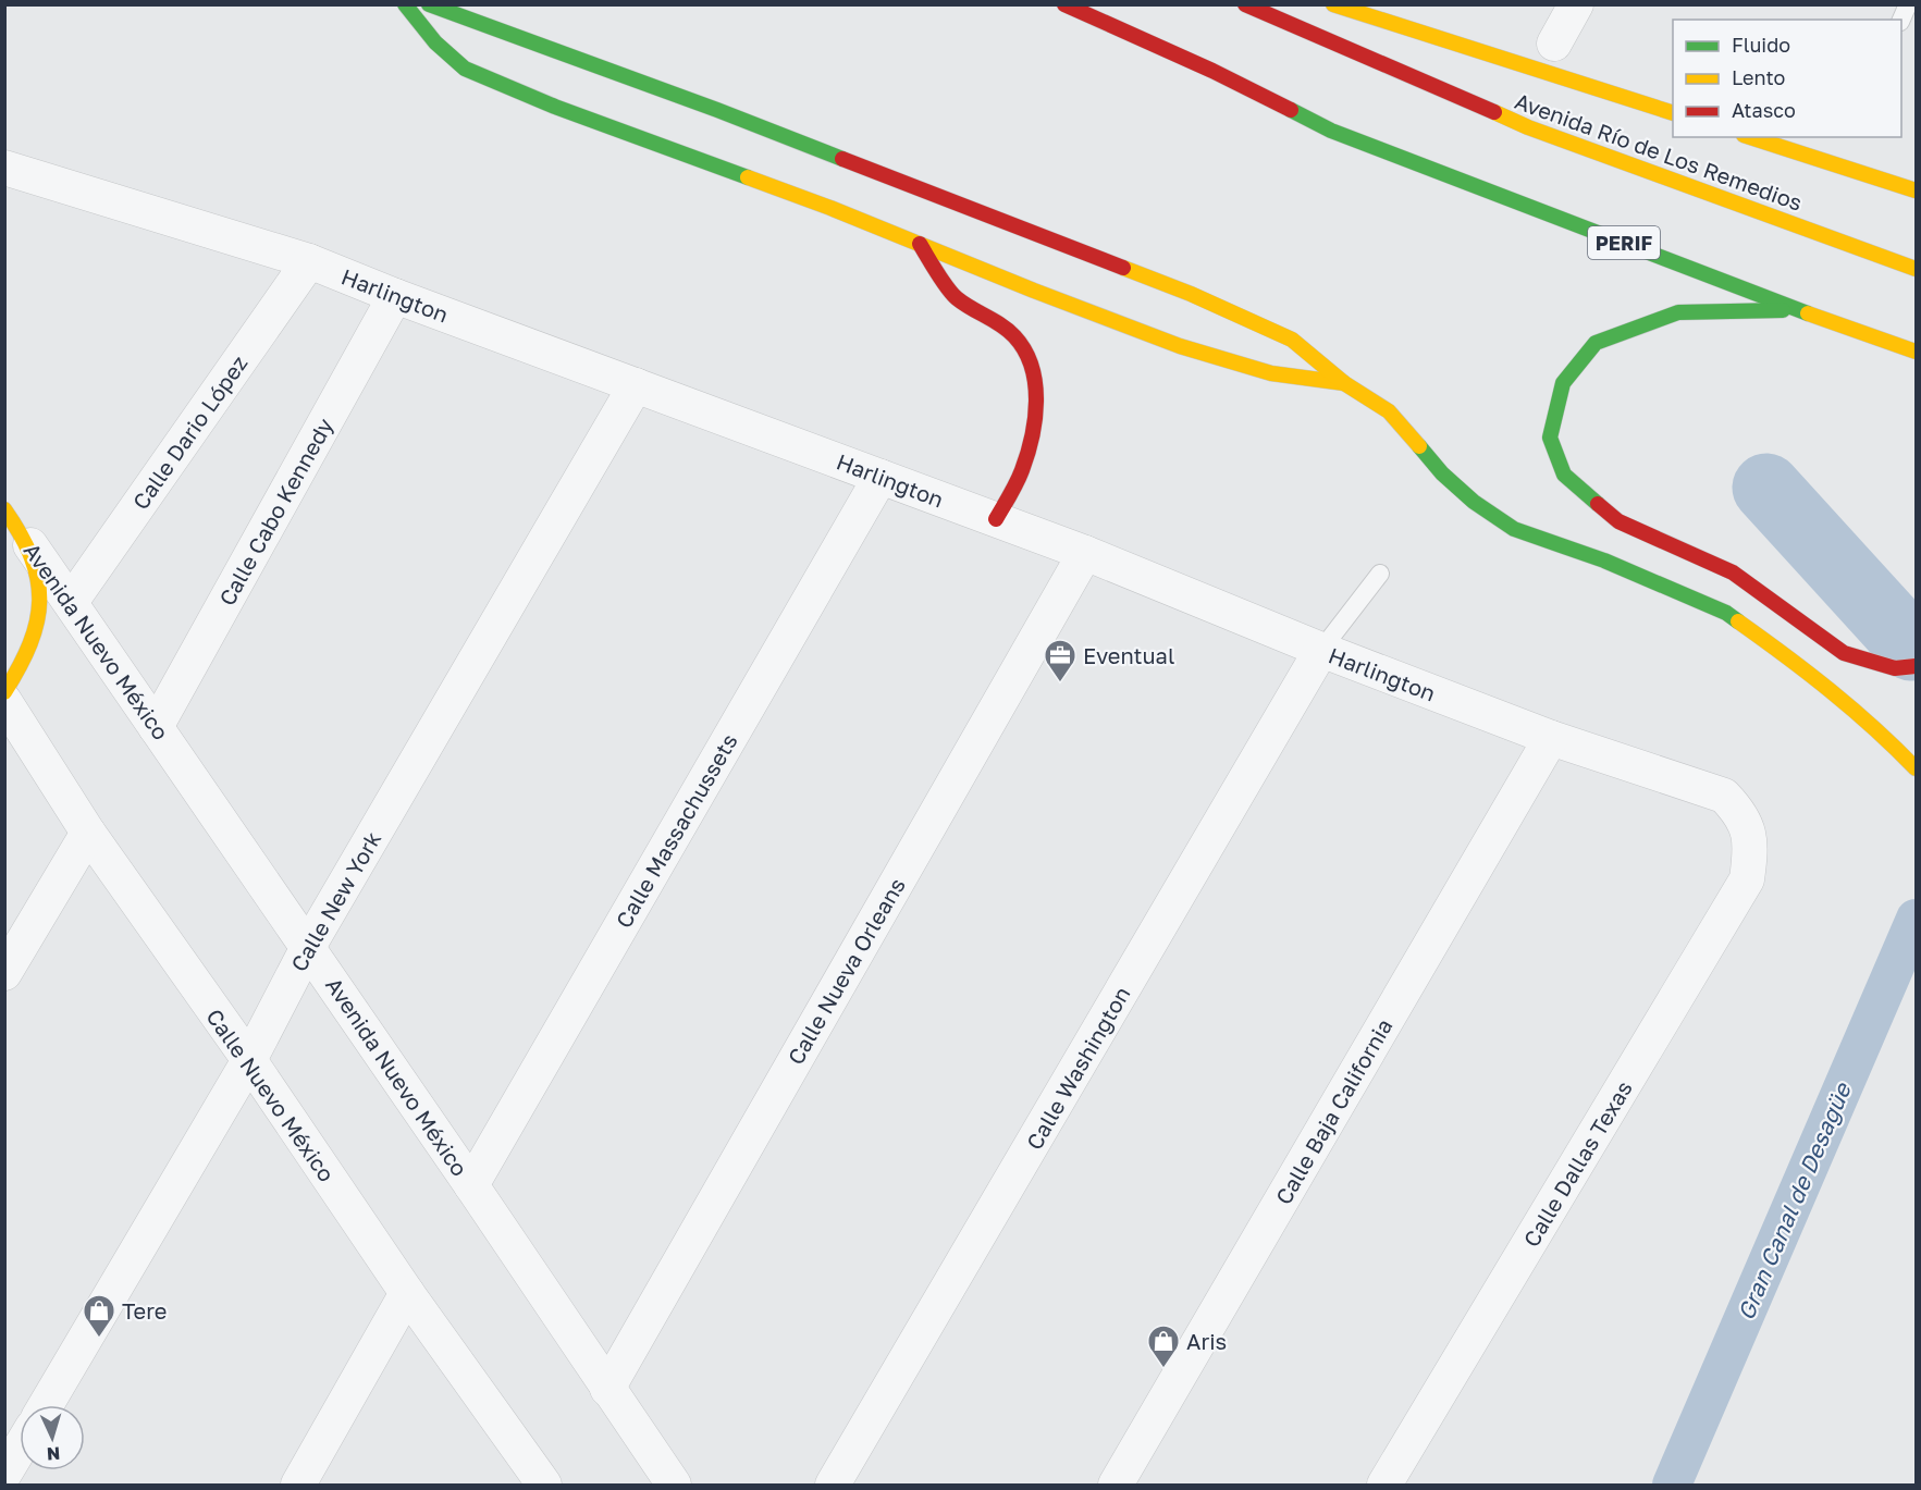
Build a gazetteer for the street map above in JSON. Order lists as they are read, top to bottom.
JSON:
{
  "streets": {
    "main road": ["Avenida Río de Los Remedios", "PERIF"],
    "street": [
      "Harlington",
      "Calle Dario López",
      "Calle Cabo Kennedy",
      "Avenida Nuevo México",
      "Calle Massachussets",
      "Calle New York",
      "Calle Nueva Orleans",
      "Calle Washington",
      "Calle Nuevo México",
      "Calle Baja California",
      "Calle Dallas Texas"
    ]
  },
  "crossings": [
    ["Harlington", "Calle Dario López"],
    ["Harlington", "Calle Cabo Kennedy"],
    ["Harlington", "Calle Massachussets"],
    ["Harlington", "Calle New York"],
    ["Harlington", "Calle Nueva Orleans"],
    ["Harlington", "Calle Washington"],
    ["Harlington", "Calle Baja California"],
    ["Harlington", "Calle Dallas Texas"],
    ["Calle Dario López", "Avenida Nuevo México"],
    ["Calle Cabo Kennedy", "Avenida Nuevo México"],
    ["Avenida Nuevo México", "Calle Massachussets"],
    ["Avenida Nuevo México", "Calle New York"],
    ["Avenida Nuevo México", "Calle Nueva Orleans"],
    ["Calle New York", "Calle Nuevo México"]
  ],
  "water": ["Gran Canal de Desagüe"],
  "places": {
    "office": ["Eventual"],
    "shop": ["Tere", "Aris"]
  },
  "legend": ["Fluido", "Lento", "Atasco"],
  "north": "bottom"
}
